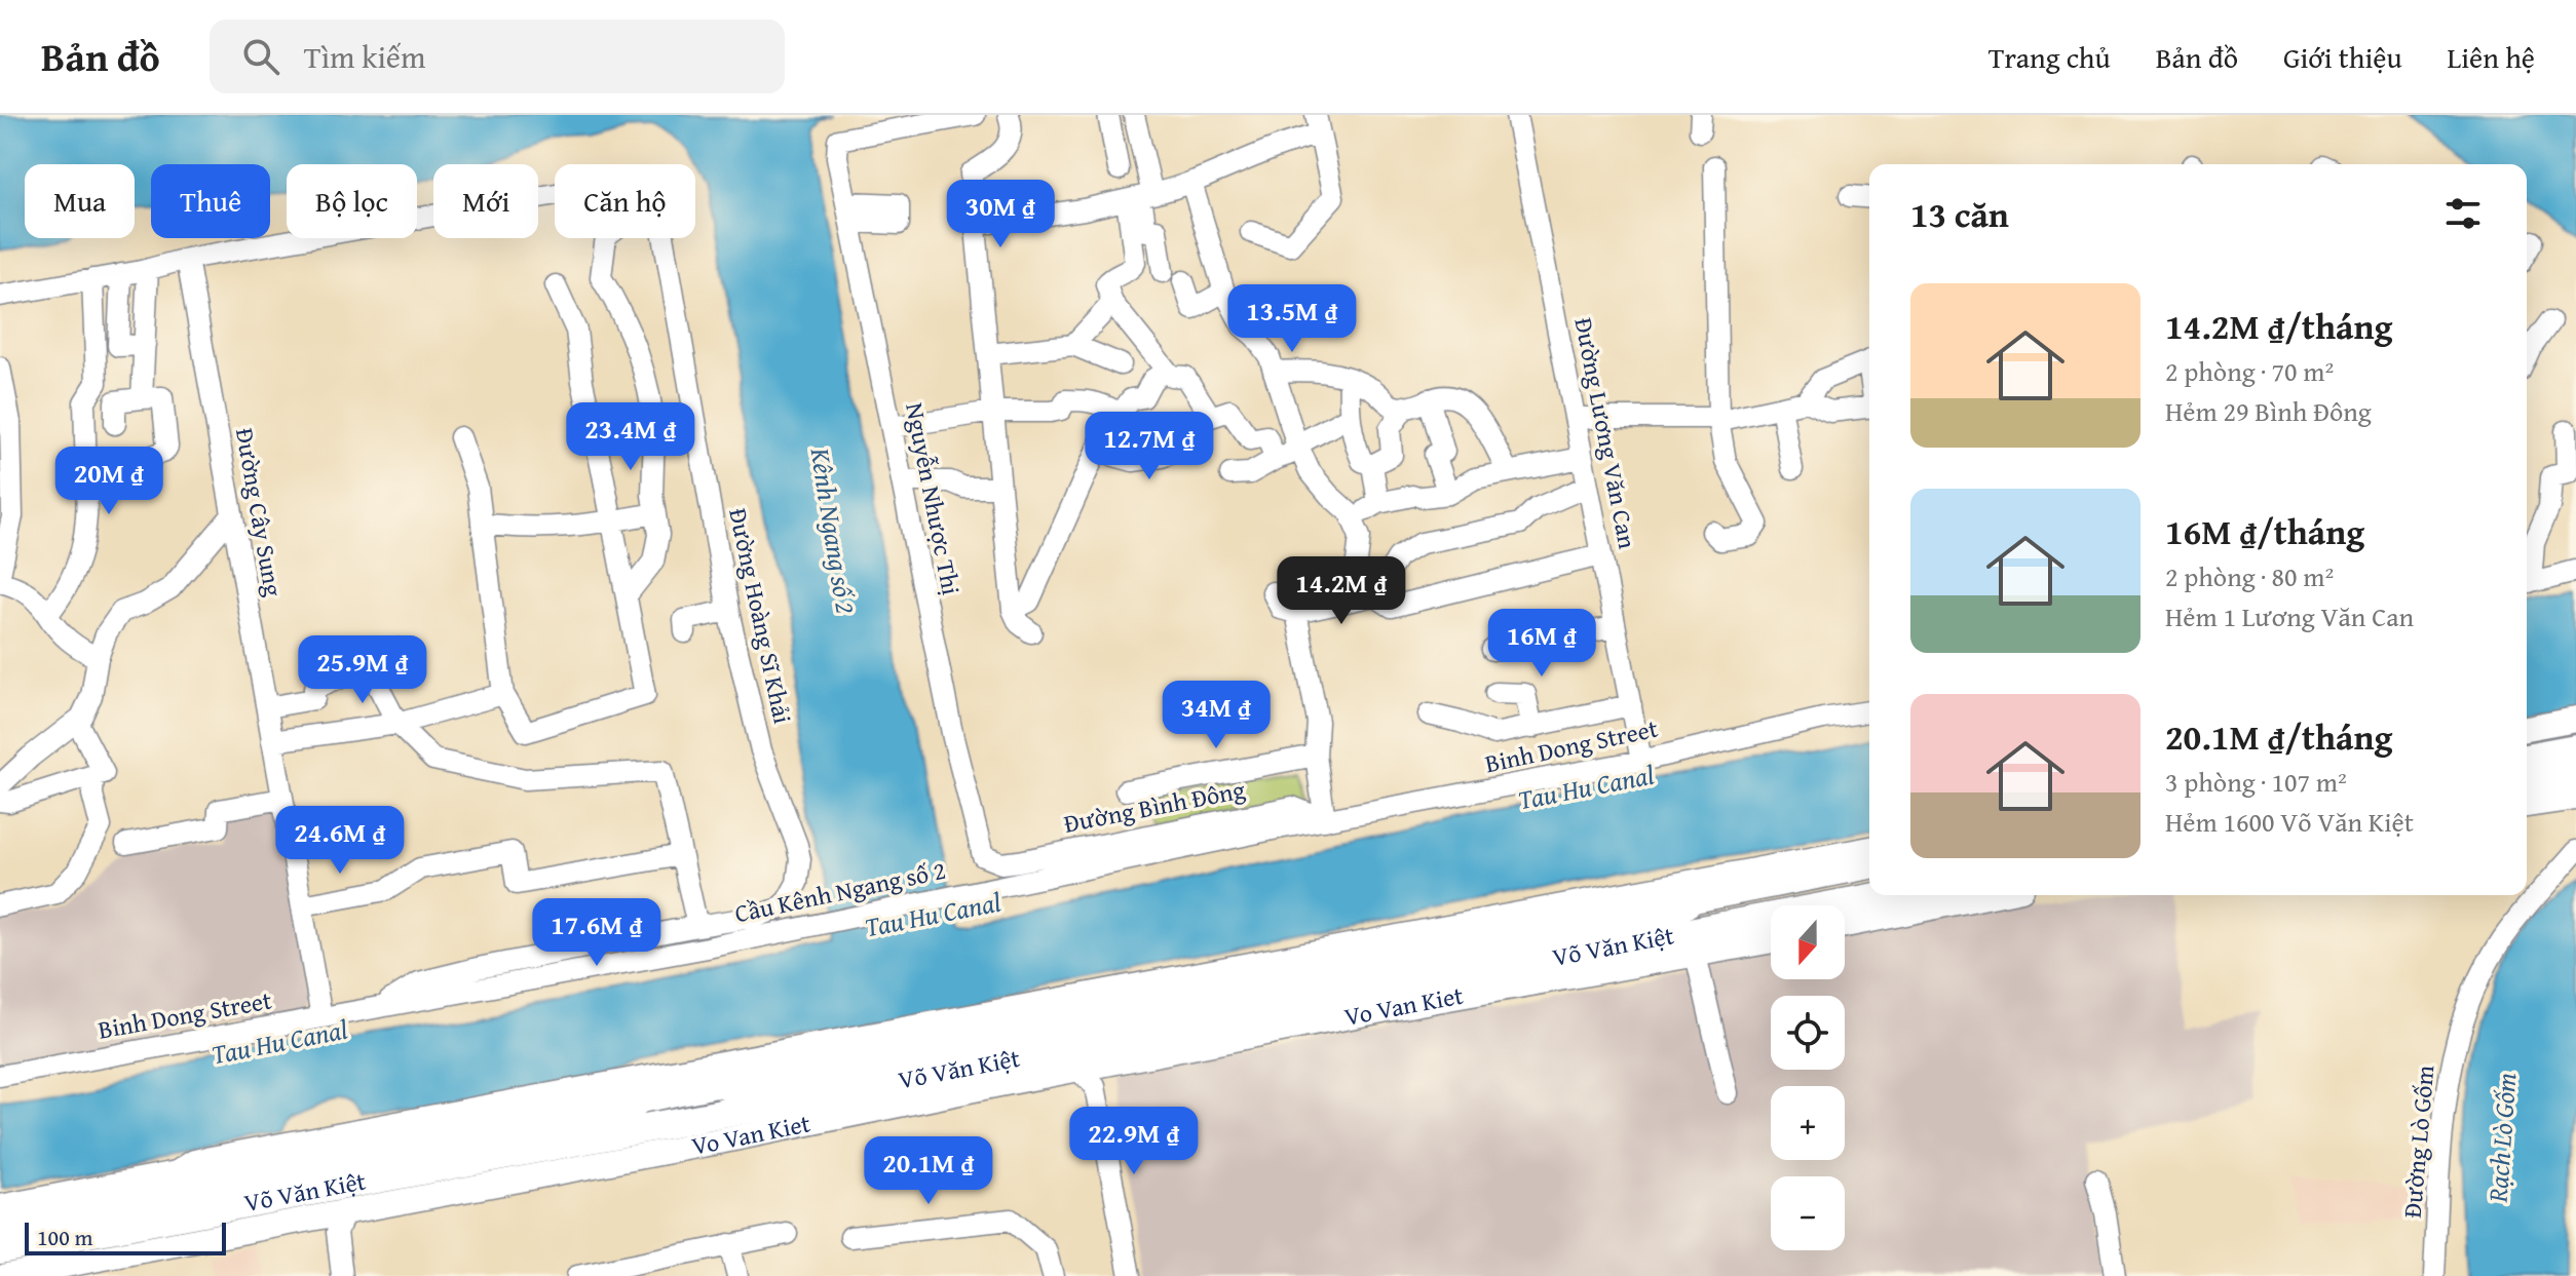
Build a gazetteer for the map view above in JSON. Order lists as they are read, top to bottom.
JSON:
{
  "streets": {
    "highway": ["Võ Văn Kiệt"],
    "main road": ["Vo Van Kiet"],
    "street": [
      "Đường Lương Văn Can",
      "Nguyễn Nhược Thị",
      "Đường Cây Sung",
      "Đường Hoàng Sĩ Khải",
      "Binh Dong Street",
      "Đường Bình Đông",
      "Cầu Kênh Ngang số 2",
      "Đường Lò Gốm"
    ]
  },
  "crossings": [
    ["Đường Lương Văn Can", "Binh Dong Street"],
    ["Nguyễn Nhược Thị", "Đường Bình Đông"],
    ["Đường Cây Sung", "Binh Dong Street"],
    ["Đường Hoàng Sĩ Khải", "Binh Dong Street"],
    ["Binh Dong Street", "Đường Bình Đông"],
    ["Binh Dong Street", "Cầu Kênh Ngang số 2"]
  ],
  "water": ["Kênh Ngang số 2", "Tau Hu Canal", "Rạch Lò Gốm"],
  "scale_bar": "100 m",
  "north": "bottom",
  "page": {
    "header": "Bản đồ",
    "search": "Tìm kiếm",
    "nav": [
      "Trang chủ",
      "Bản đồ",
      "Giới thiệu",
      "Liên hệ"
    ],
    "chip": [
      "Mua",
      "Thuê",
      "Bộ lọc",
      "Mới",
      "Căn hộ"
    ],
    "heading": "13 căn",
    "price": [
      "30M ₫",
      "13.5M ₫",
      "23.4M ₫",
      "12.7M ₫",
      "20M ₫",
      "14.2M ₫",
      "16M ₫",
      "25.9M ₫",
      "34M ₫",
      "24.6M ₫",
      "17.6M ₫",
      "22.9M ₫",
      "20.1M ₫"
    ],
    "list": [
      {
        "name": "14.2M ₫/tháng",
        "note": "2 phòng · 70 m² · Hẻm 29 Bình Đông"
      },
      {
        "name": "16M ₫/tháng",
        "note": "2 phòng · 80 m² · Hẻm 1 Lương Văn Can"
      },
      {
        "name": "20.1M ₫/tháng",
        "note": "3 phòng · 107 m² · Hẻm 1600 Võ Văn Kiệt"
      }
    ],
    "map_buttons": ["+", "−"],
    "scale": "100 m"
  }
}
